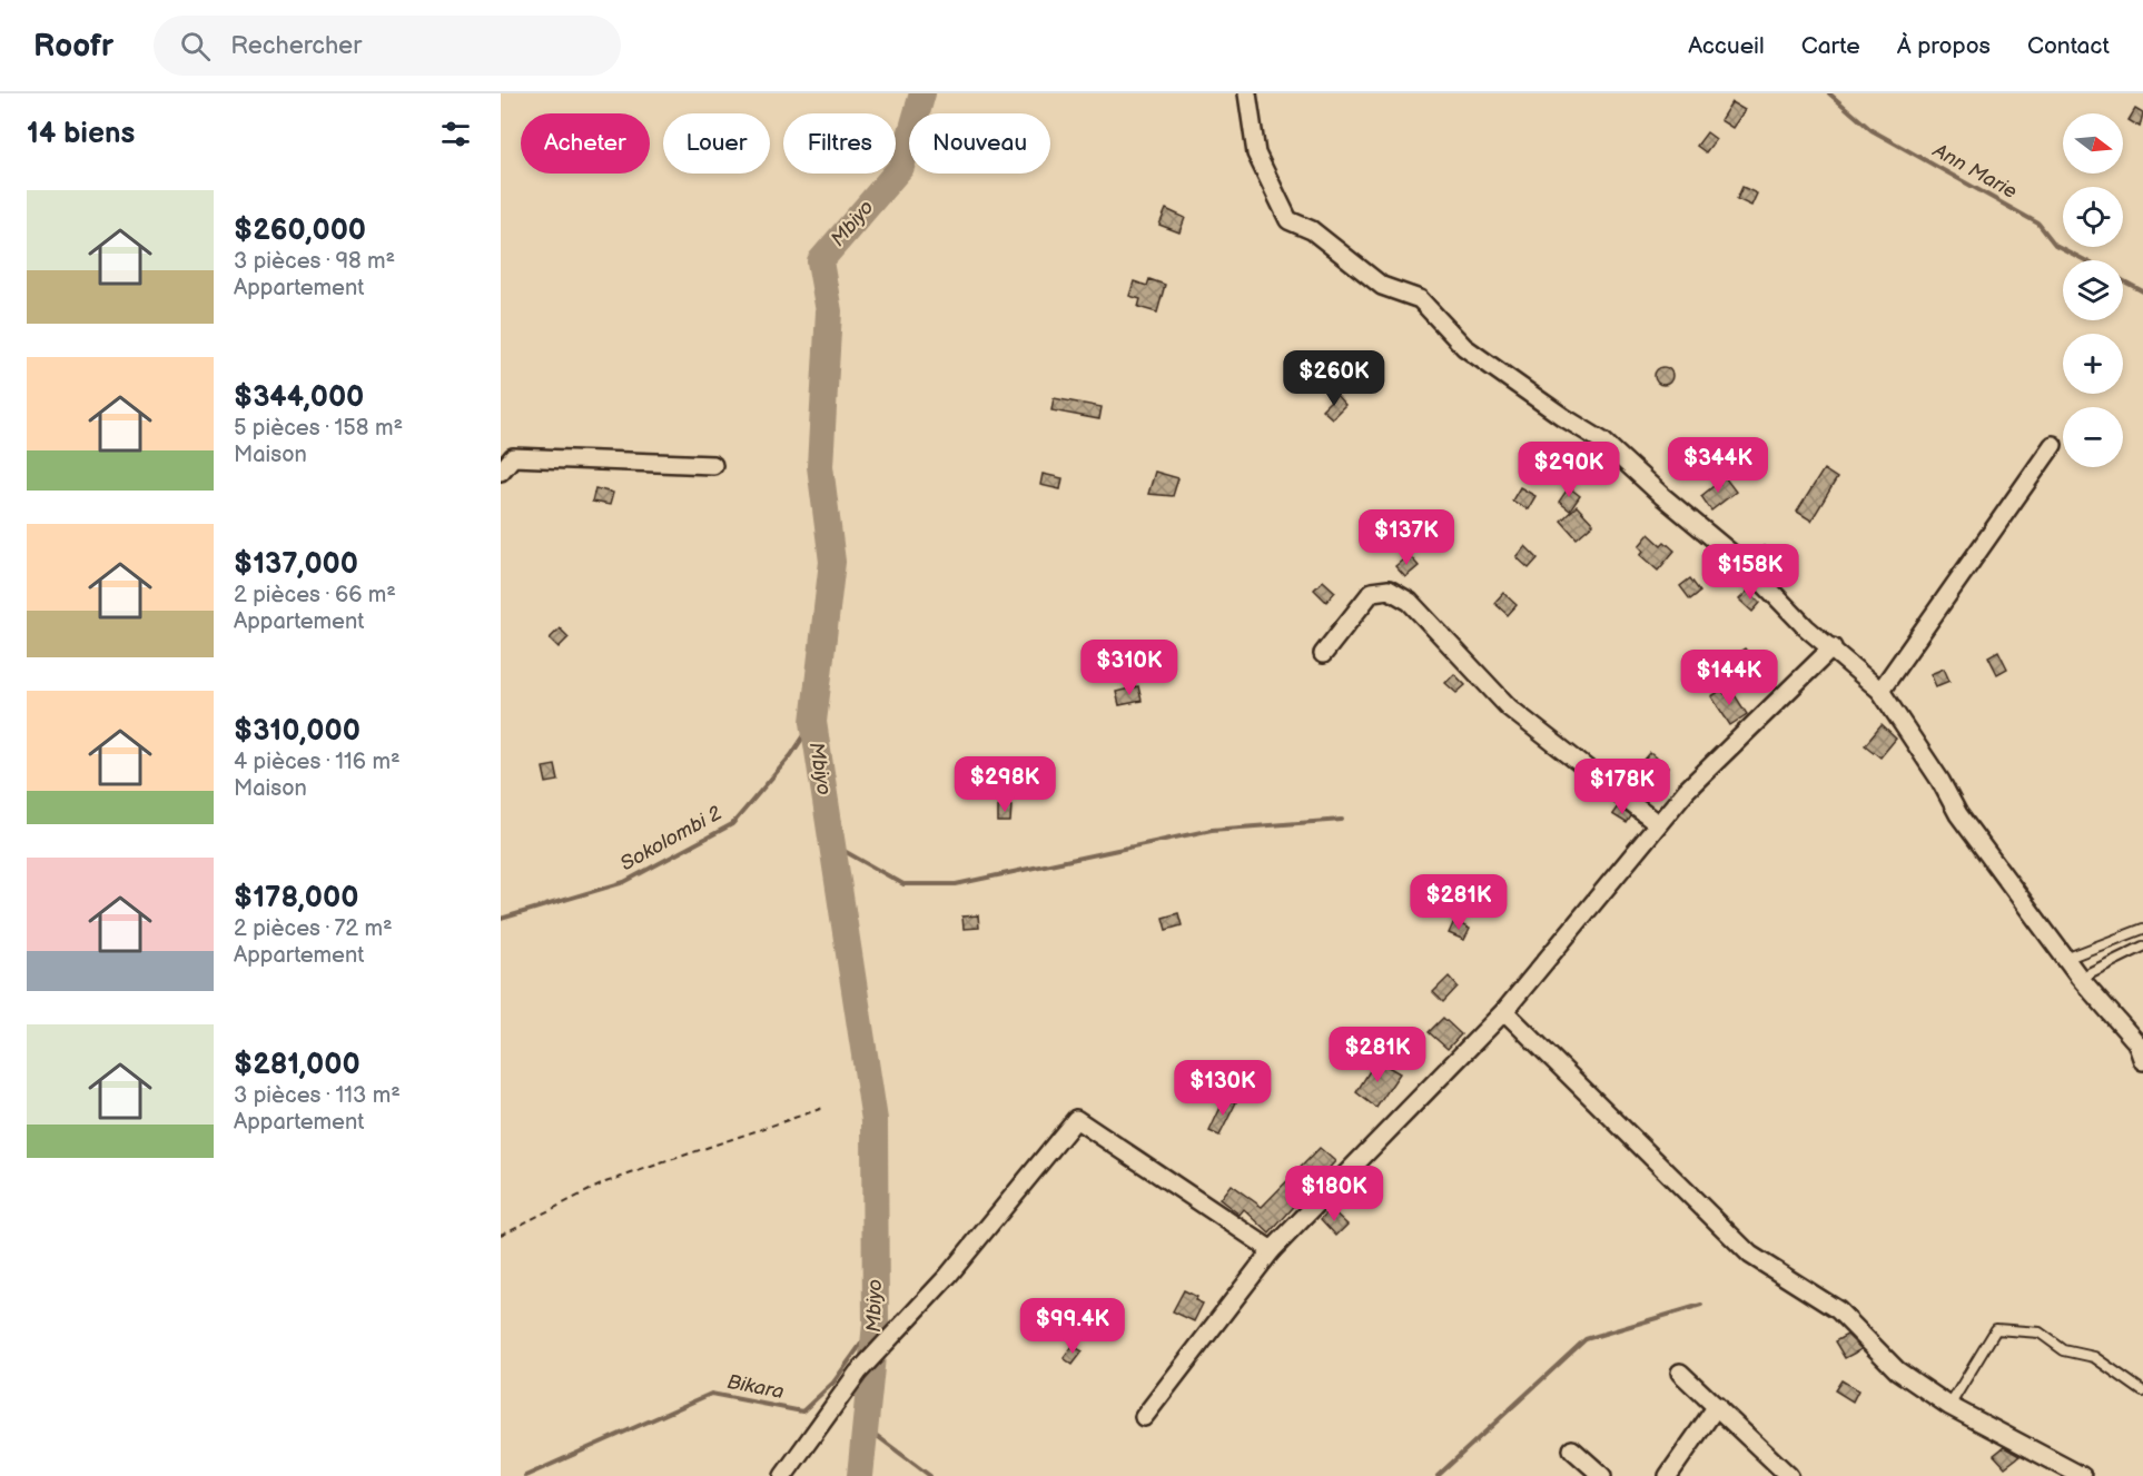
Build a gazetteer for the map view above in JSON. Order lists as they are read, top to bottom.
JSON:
{
  "water": [
    "Ann Marie",
    "Mbiyo",
    "Sokolombi 2",
    "Bikara"
  ],
  "north": "right",
  "page": {
    "header": "Roofr",
    "search": "Rechercher",
    "nav": [
      "Accueil",
      "Carte",
      "À propos",
      "Contact"
    ],
    "heading": "14 biens",
    "map_buttons": ["+", "−"],
    "chip": [
      "Acheter",
      "Louer",
      "Filtres",
      "Nouveau"
    ],
    "list": [
      {
        "name": "$260,000",
        "note": "3 pièces · 98 m² · Appartement"
      },
      {
        "name": "$344,000",
        "note": "5 pièces · 158 m² · Maison"
      },
      {
        "name": "$137,000",
        "note": "2 pièces · 66 m² · Appartement"
      },
      {
        "name": "$310,000",
        "note": "4 pièces · 116 m² · Maison"
      },
      {
        "name": "$178,000",
        "note": "2 pièces · 72 m² · Appartement"
      },
      {
        "name": "$281,000",
        "note": "3 pièces · 113 m² · Appartement"
      }
    ],
    "price": [
      "$260K",
      "$344K",
      "$290K",
      "$137K",
      "$158K",
      "$310K",
      "$144K",
      "$298K",
      "$178K",
      "$281K",
      "$281K",
      "$130K",
      "$180K",
      "$99.4K"
    ]
  }
}
